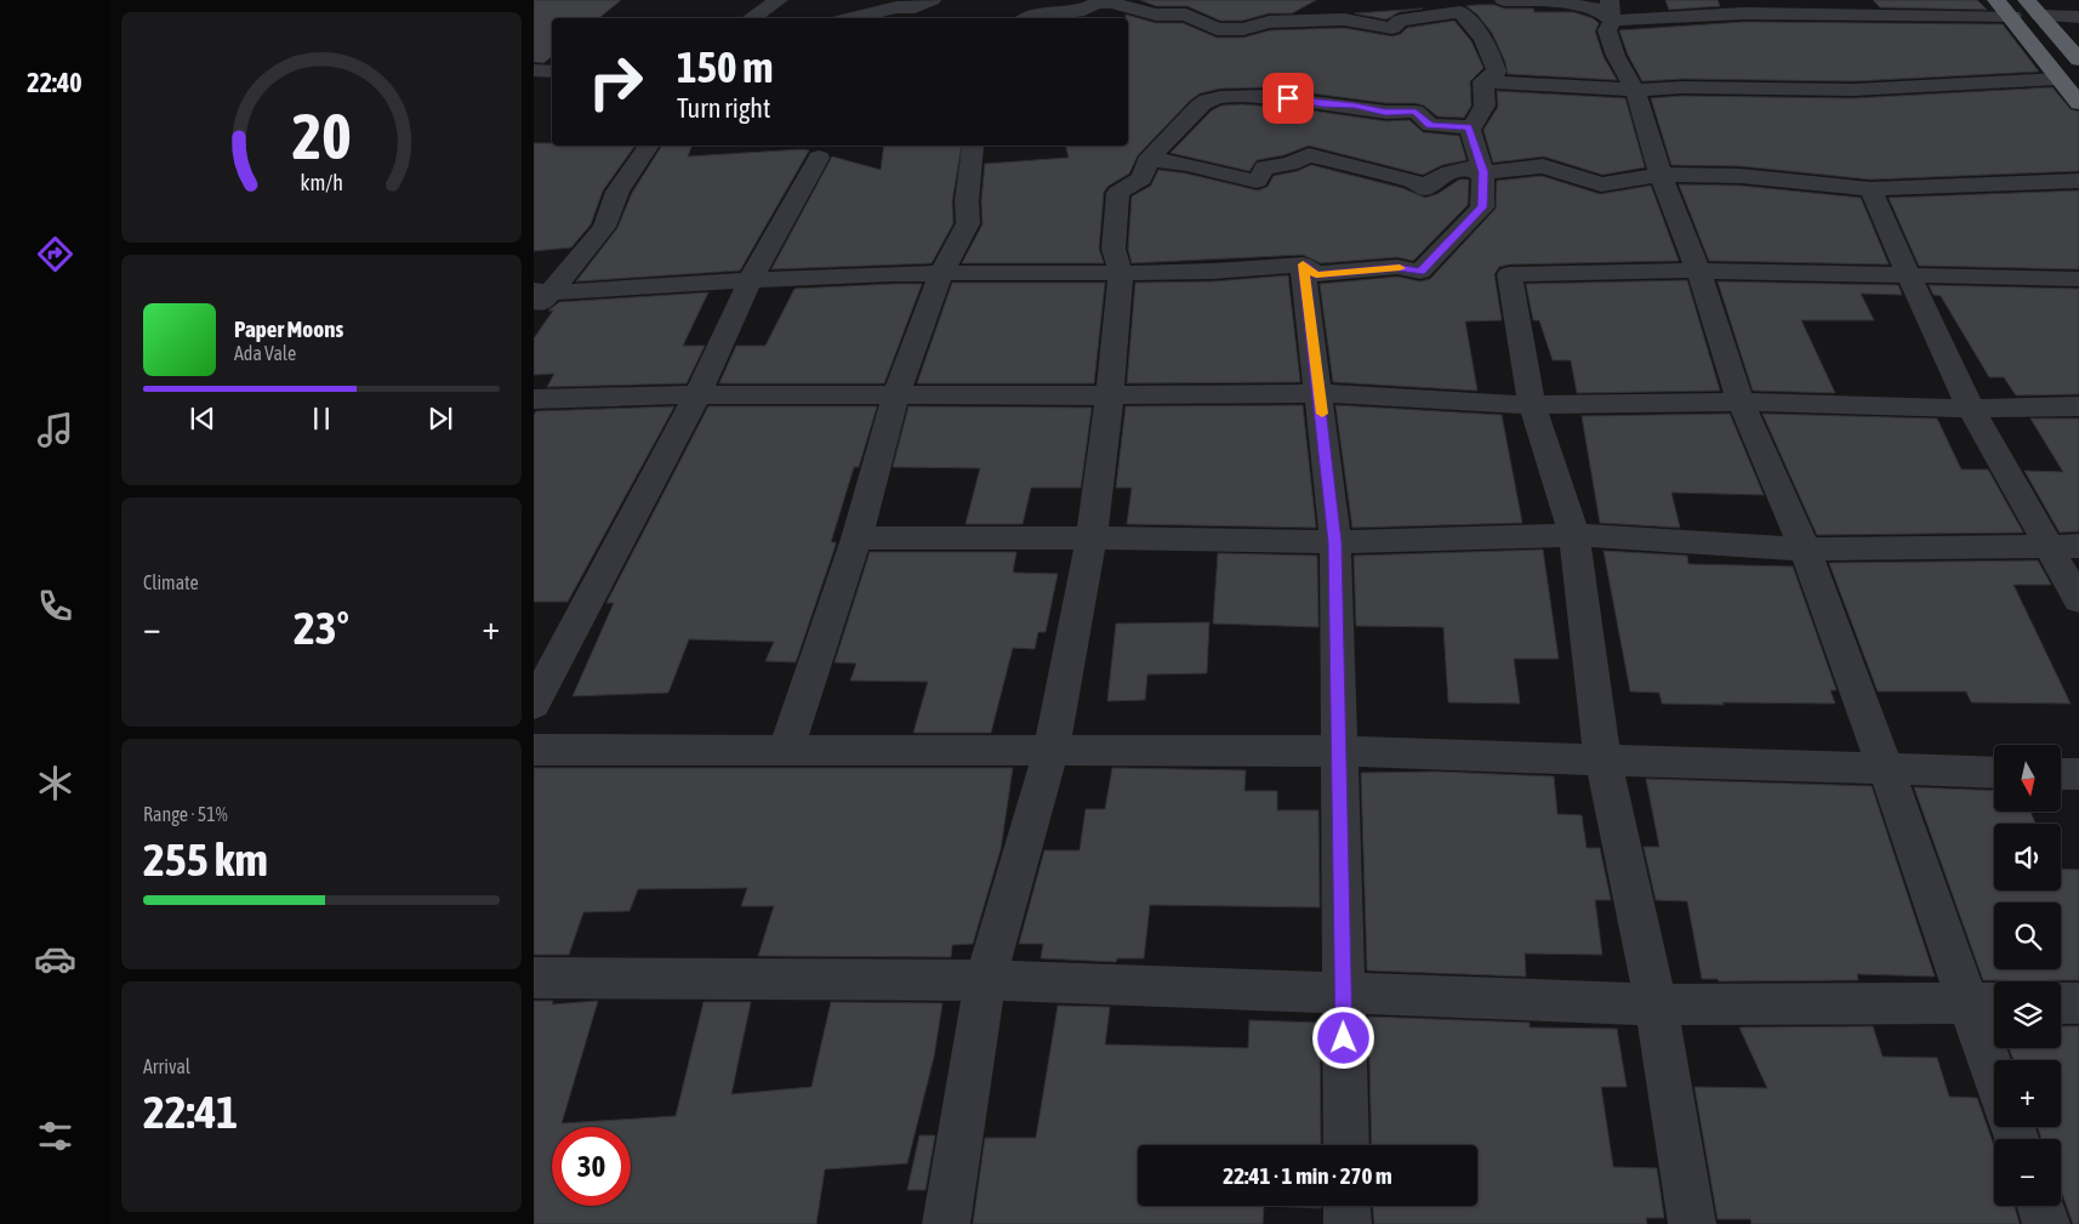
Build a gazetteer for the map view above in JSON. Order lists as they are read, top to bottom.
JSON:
{
  "north": "bottom",
  "page": {
    "tabs": "22:40",
    "turn": ["150 m", "Turn right"],
    "song": ["Paper Moons", "Ada Vale"],
    "tile": [
      "Climate",
      ["Range · 51%", "255 km"],
      ["Arrival", "22:41"]
    ],
    "heat": ["−", "23°", "+"],
    "map_buttons": ["+", "−"],
    "limit": "30",
    "trip": "22:41 · 1 min · 270 m",
    "gauge": ["20", "km/h"]
  }
}
